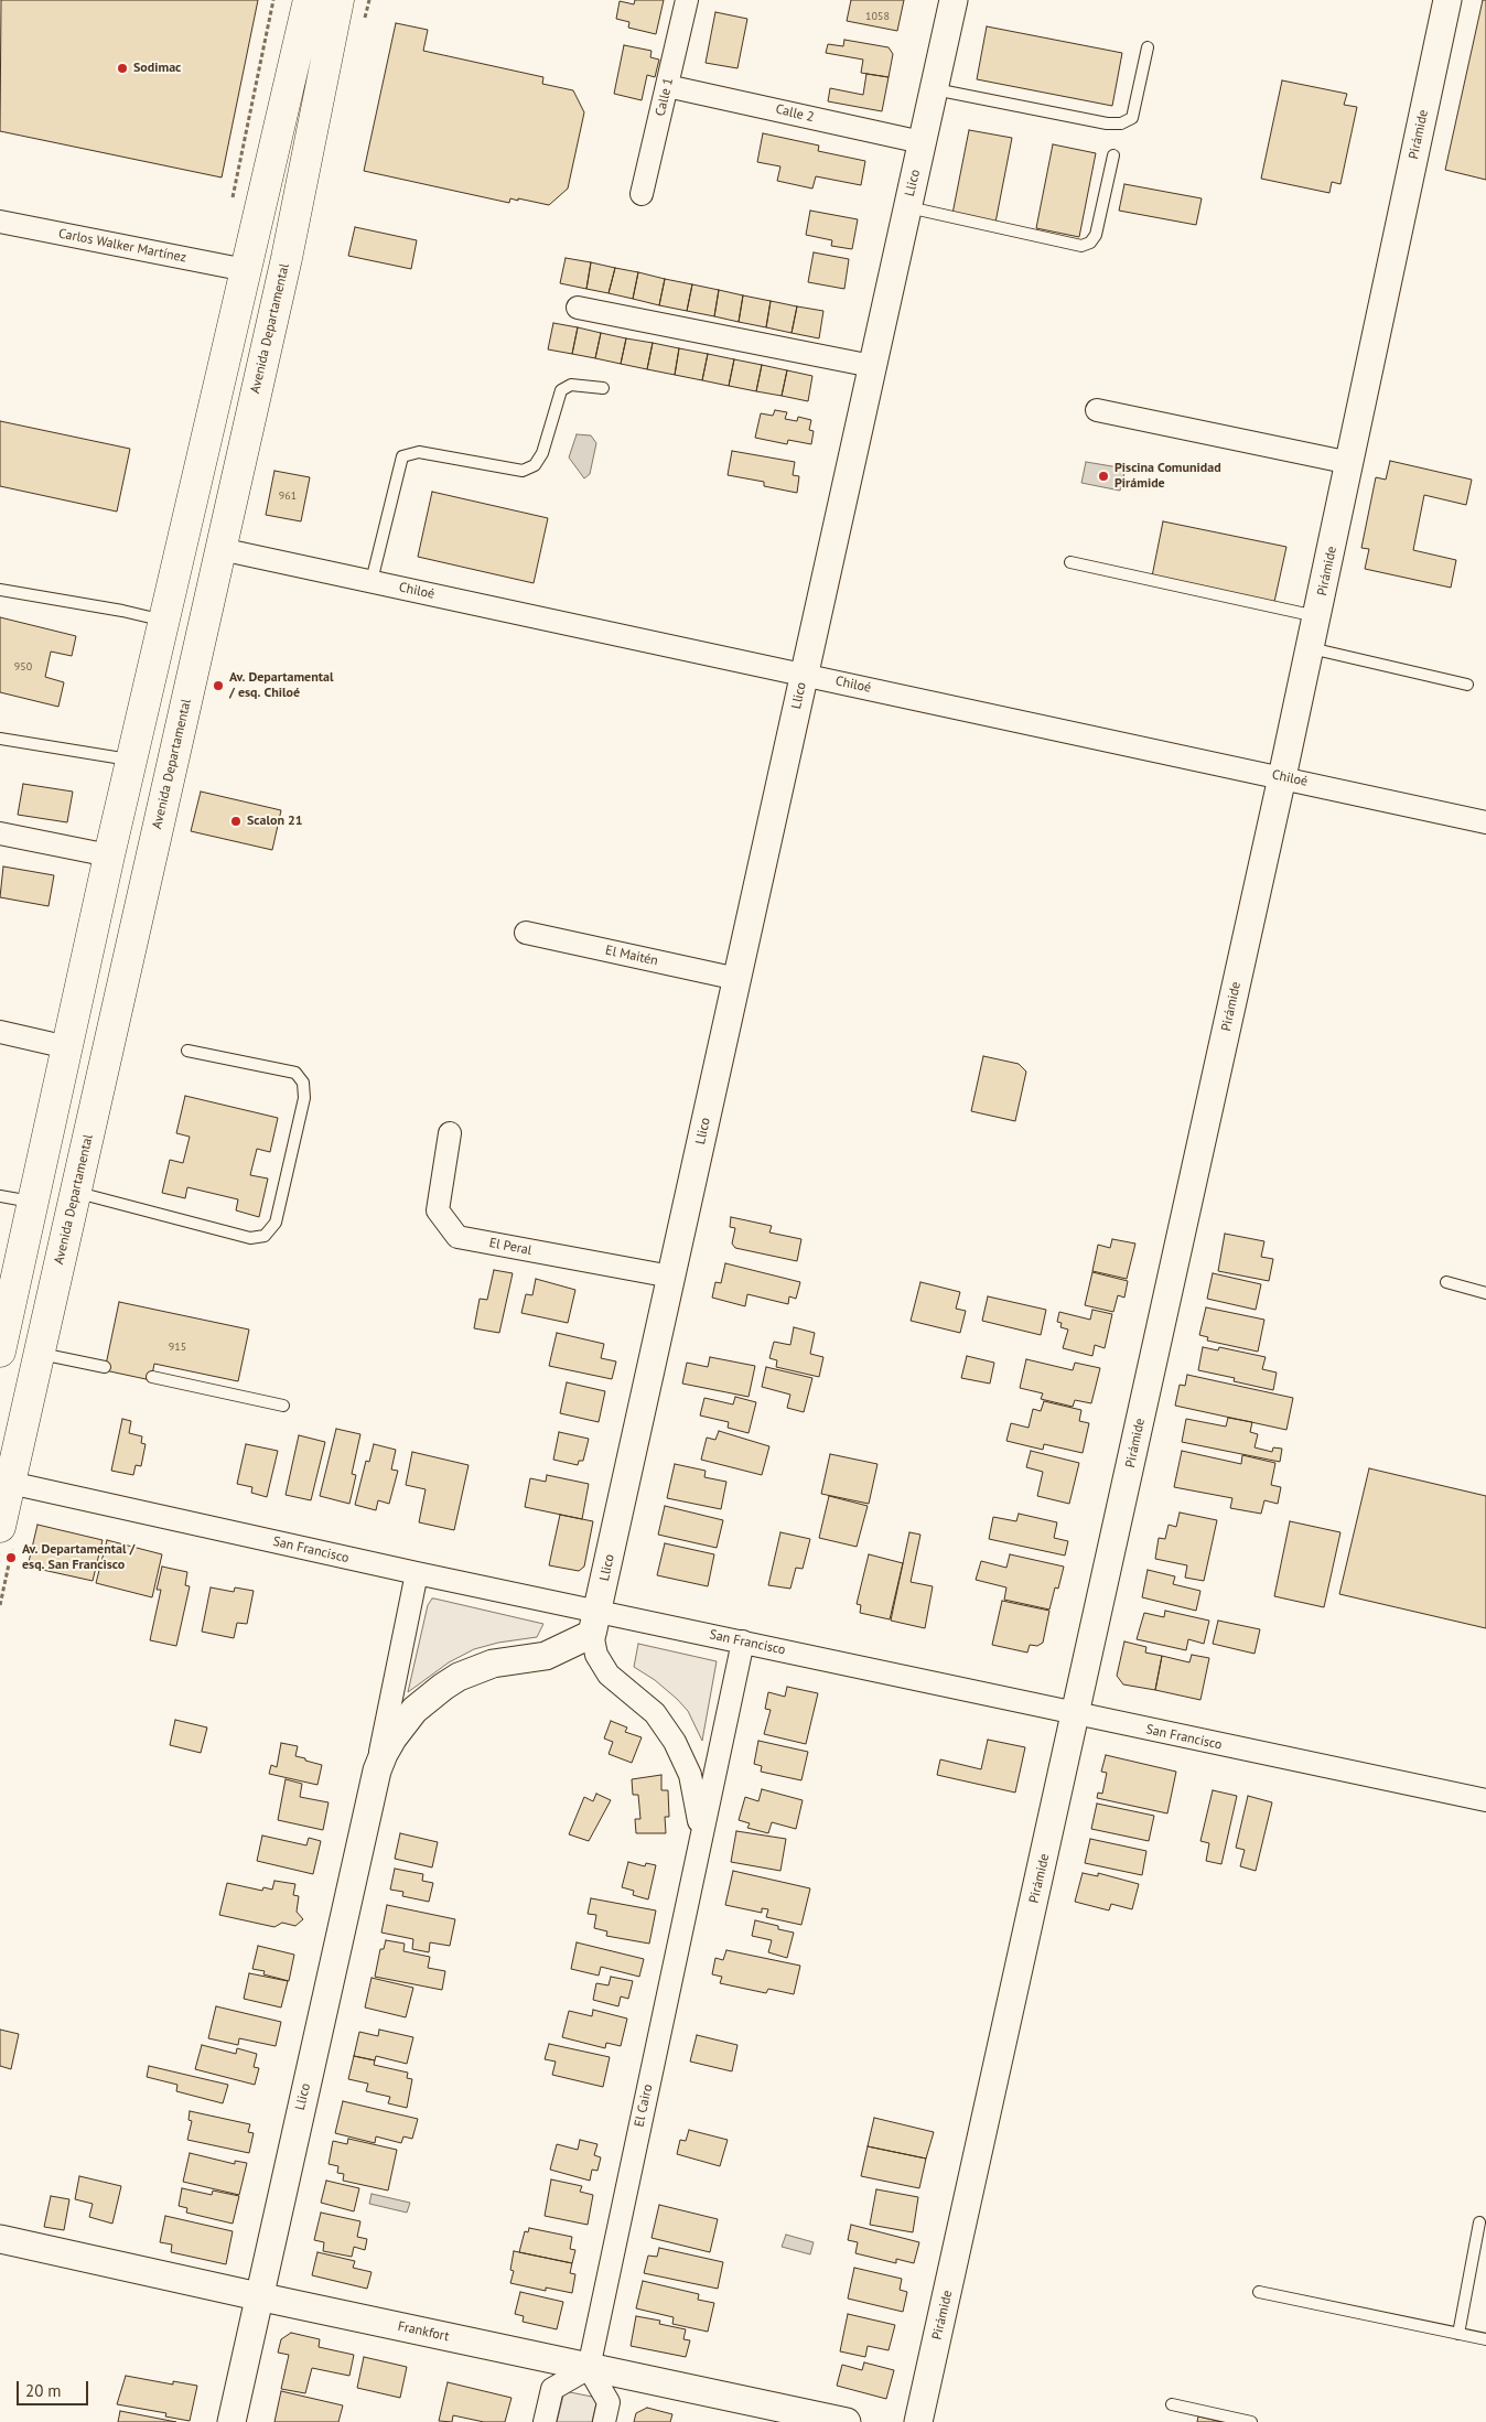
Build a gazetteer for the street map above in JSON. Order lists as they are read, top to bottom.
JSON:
{
  "streets": {
    "main road": ["Avenida Departamental"],
    "street": [
      "Calle 1",
      "Calle 2",
      "Pirámide",
      "Llico",
      "Carlos Walker Martínez",
      "Chiloé",
      "El Maitén",
      "El Peral",
      "San Francisco",
      "El Cairo",
      "Frankfort"
    ]
  },
  "crossings": [
    ["Calle 1", "Calle 2"],
    ["Calle 2", "Llico"],
    ["Pirámide", "Chiloé"],
    ["Pirámide", "San Francisco"],
    ["Llico", "Chiloé"],
    ["Llico", "El Maitén"],
    ["Llico", "El Peral"],
    ["Llico", "San Francisco"],
    ["Llico", "El Cairo"],
    ["Llico", "Frankfort"],
    ["Avenida Departamental", "Chiloé"],
    ["Avenida Departamental", "San Francisco"],
    ["San Francisco", "El Cairo"],
    ["El Cairo", "Frankfort"]
  ],
  "places": [
    "Sodimac",
    "Piscina Comunidad Pirámide",
    "Av. Departamental / esq. Chiloé",
    "Scalon 21",
    "Av. Departamental / esq. San Francisco"
  ],
  "house_numbers": [
    "1058",
    "961",
    "950",
    "915"
  ],
  "scale_bar": "20 m"
}
